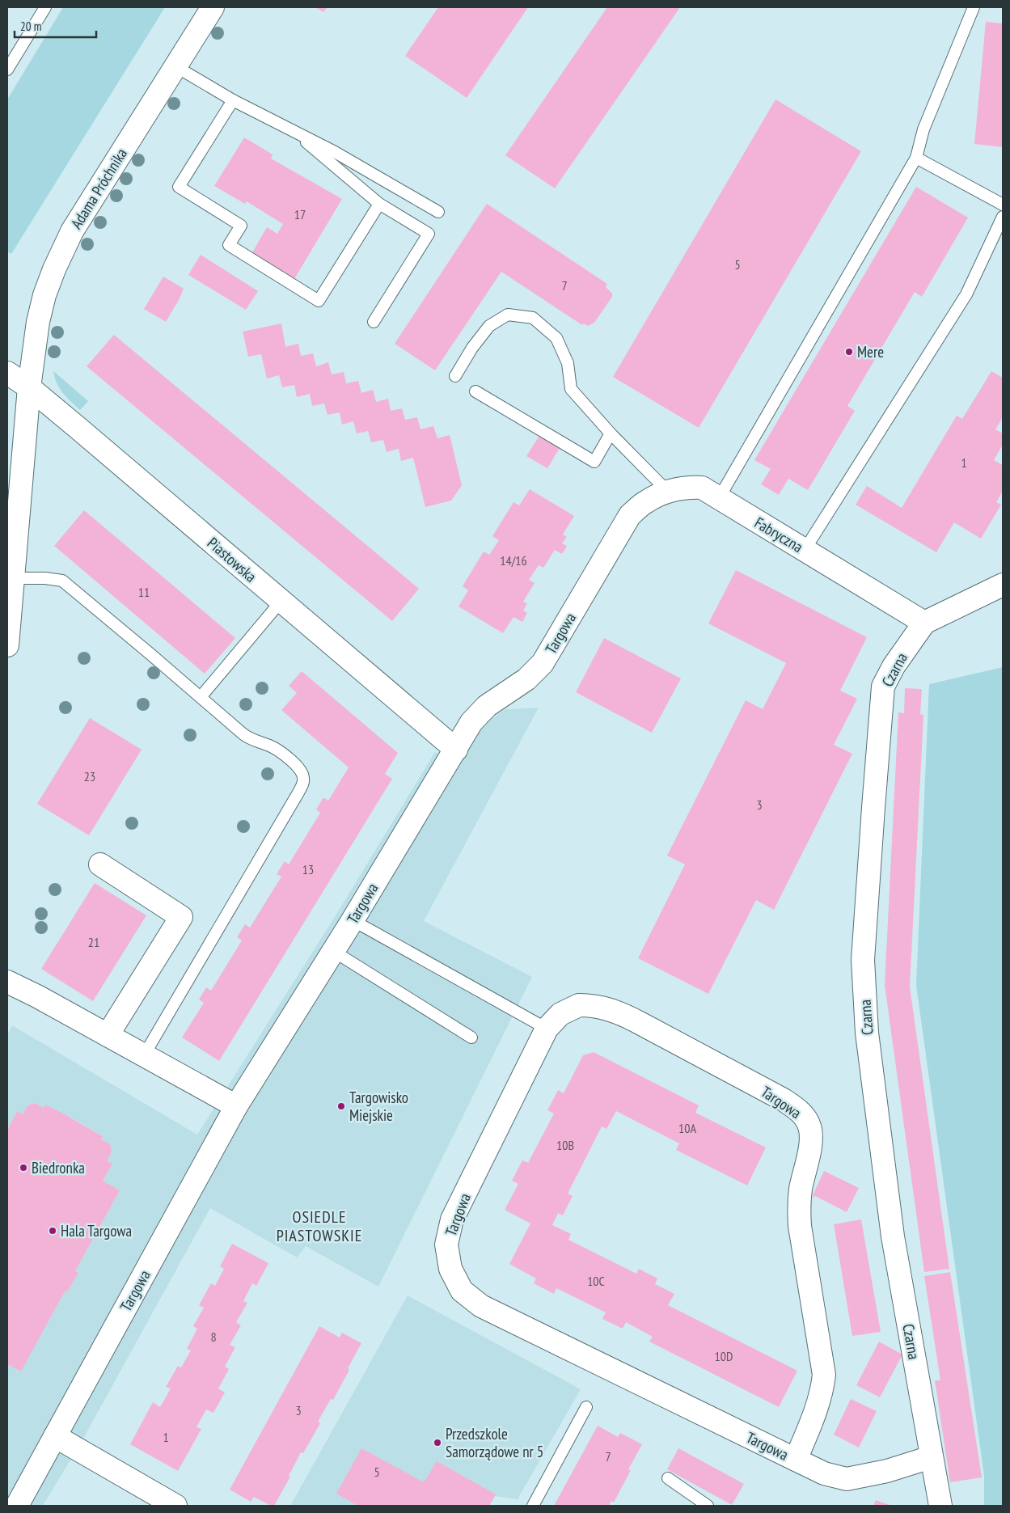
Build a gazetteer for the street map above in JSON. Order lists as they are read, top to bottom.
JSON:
{
  "streets": {
    "street": [
      "Adama Próchnika",
      "Fabryczna",
      "Piastowska",
      "Targowa",
      "Czarna"
    ]
  },
  "crossings": [
    ["Adama Próchnika", "Piastowska"],
    ["Fabryczna", "Targowa"],
    ["Fabryczna", "Czarna"],
    ["Piastowska", "Targowa"]
  ],
  "districts": ["OSIEDLE PIASTOWSKIE"],
  "places": [
    "Mere",
    "Targowisko Miejskie",
    "Biedronka",
    "Hala Targowa",
    "Przedszkole Samorządowe nr 5"
  ],
  "house_numbers": [
    "17",
    "5",
    "7",
    "1",
    "14/16",
    "11",
    "23",
    "3",
    "13",
    "21",
    "10A",
    "10B",
    "10C",
    "8",
    "10D",
    "3",
    "1",
    "7",
    "5"
  ],
  "scale_bar": "20 m"
}
